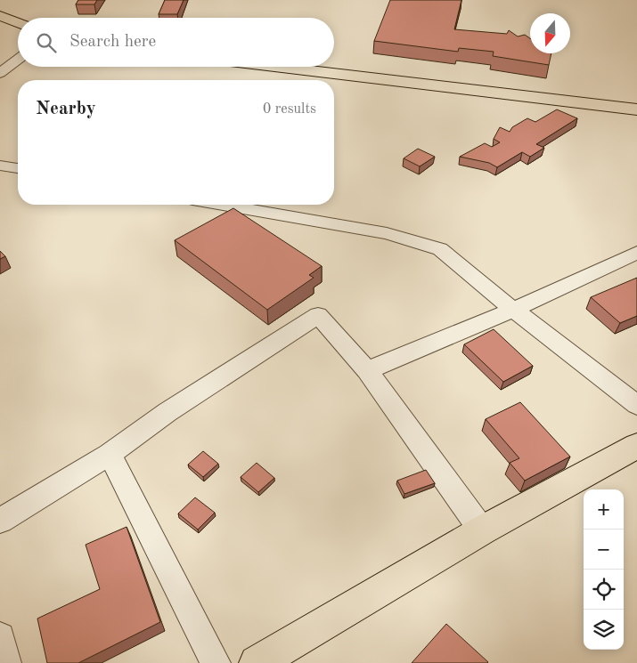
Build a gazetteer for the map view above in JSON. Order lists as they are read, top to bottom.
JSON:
{
  "north": "bottom",
  "page": {
    "search": "Search here",
    "heading": ["Nearby", "0 results"],
    "map_buttons": ["+", "−"]
  }
}
